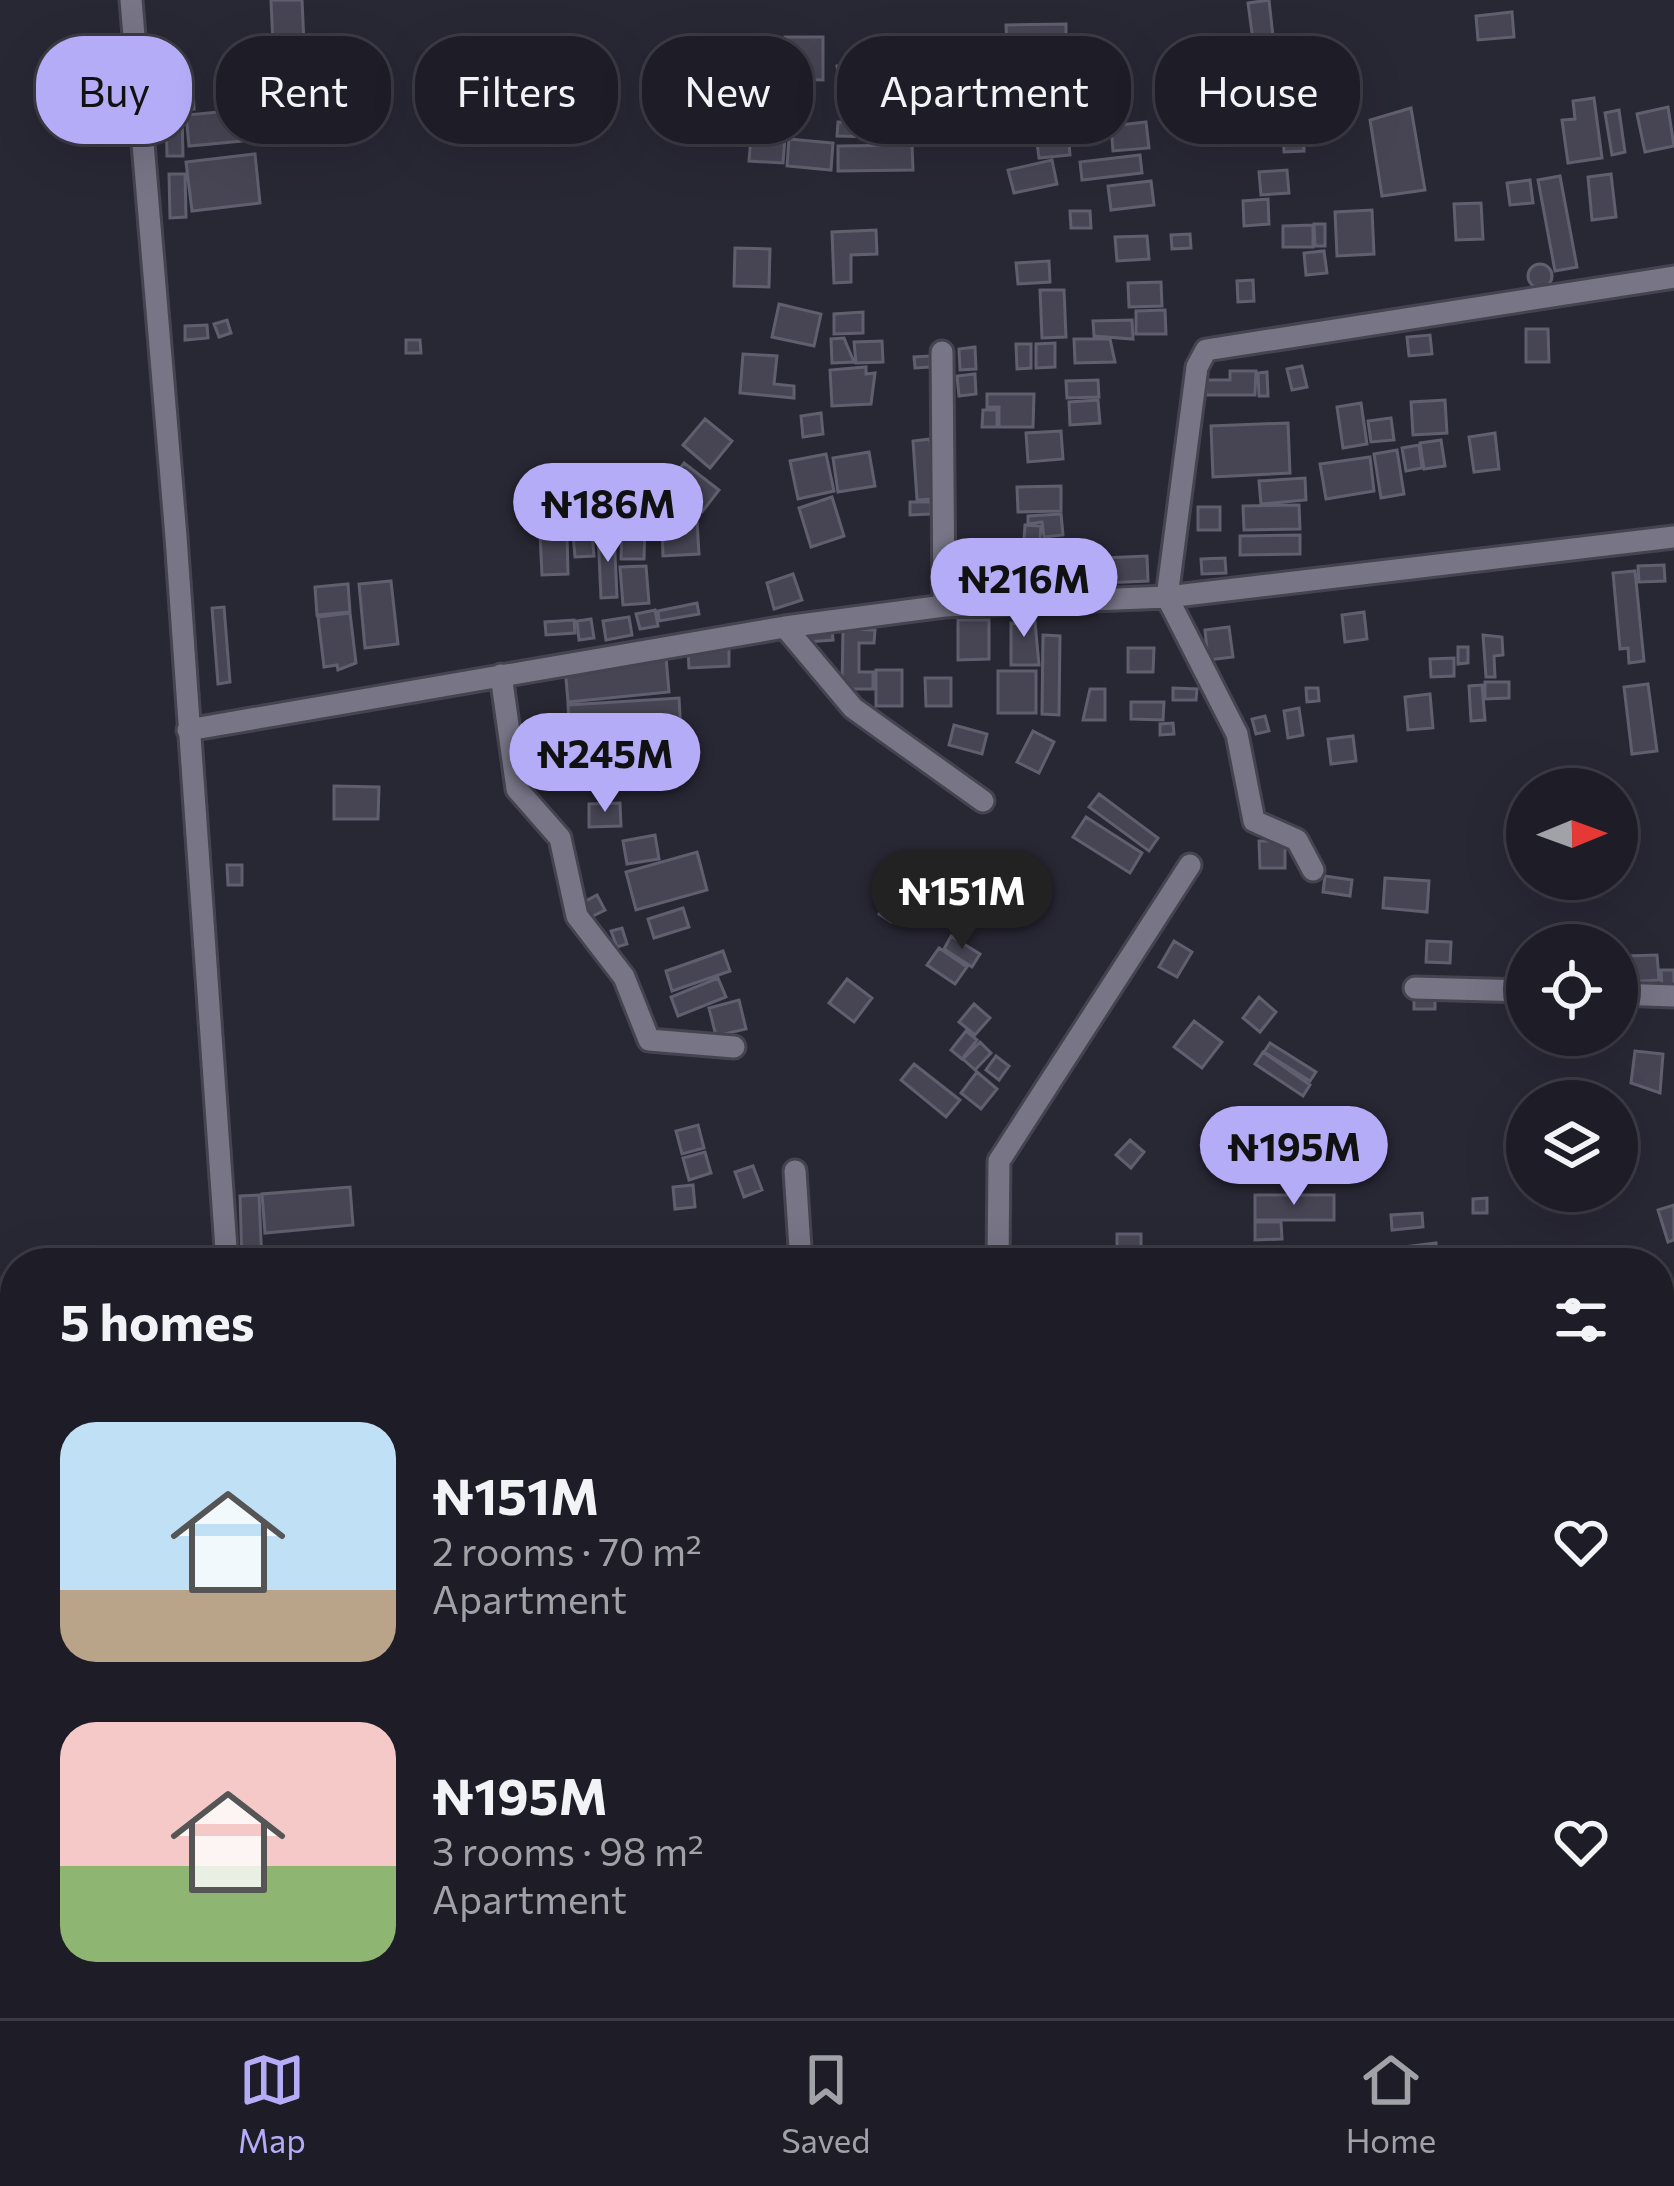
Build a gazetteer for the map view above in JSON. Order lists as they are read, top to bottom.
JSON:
{
  "north": "right",
  "page": {
    "chip": [
      "Buy",
      "Rent",
      "Filters",
      "New",
      "Apartment",
      "House"
    ],
    "price": [
      "₦186M",
      "₦216M",
      "₦245M",
      "₦151M",
      "₦195M"
    ],
    "heading": "5 homes",
    "list": [
      {
        "name": "₦151M",
        "note": "2 rooms · 70 m² · Apartment"
      },
      {
        "name": "₦195M",
        "note": "3 rooms · 98 m² · Apartment"
      }
    ],
    "tabs": ["Map", "Saved", "Home"]
  }
}
